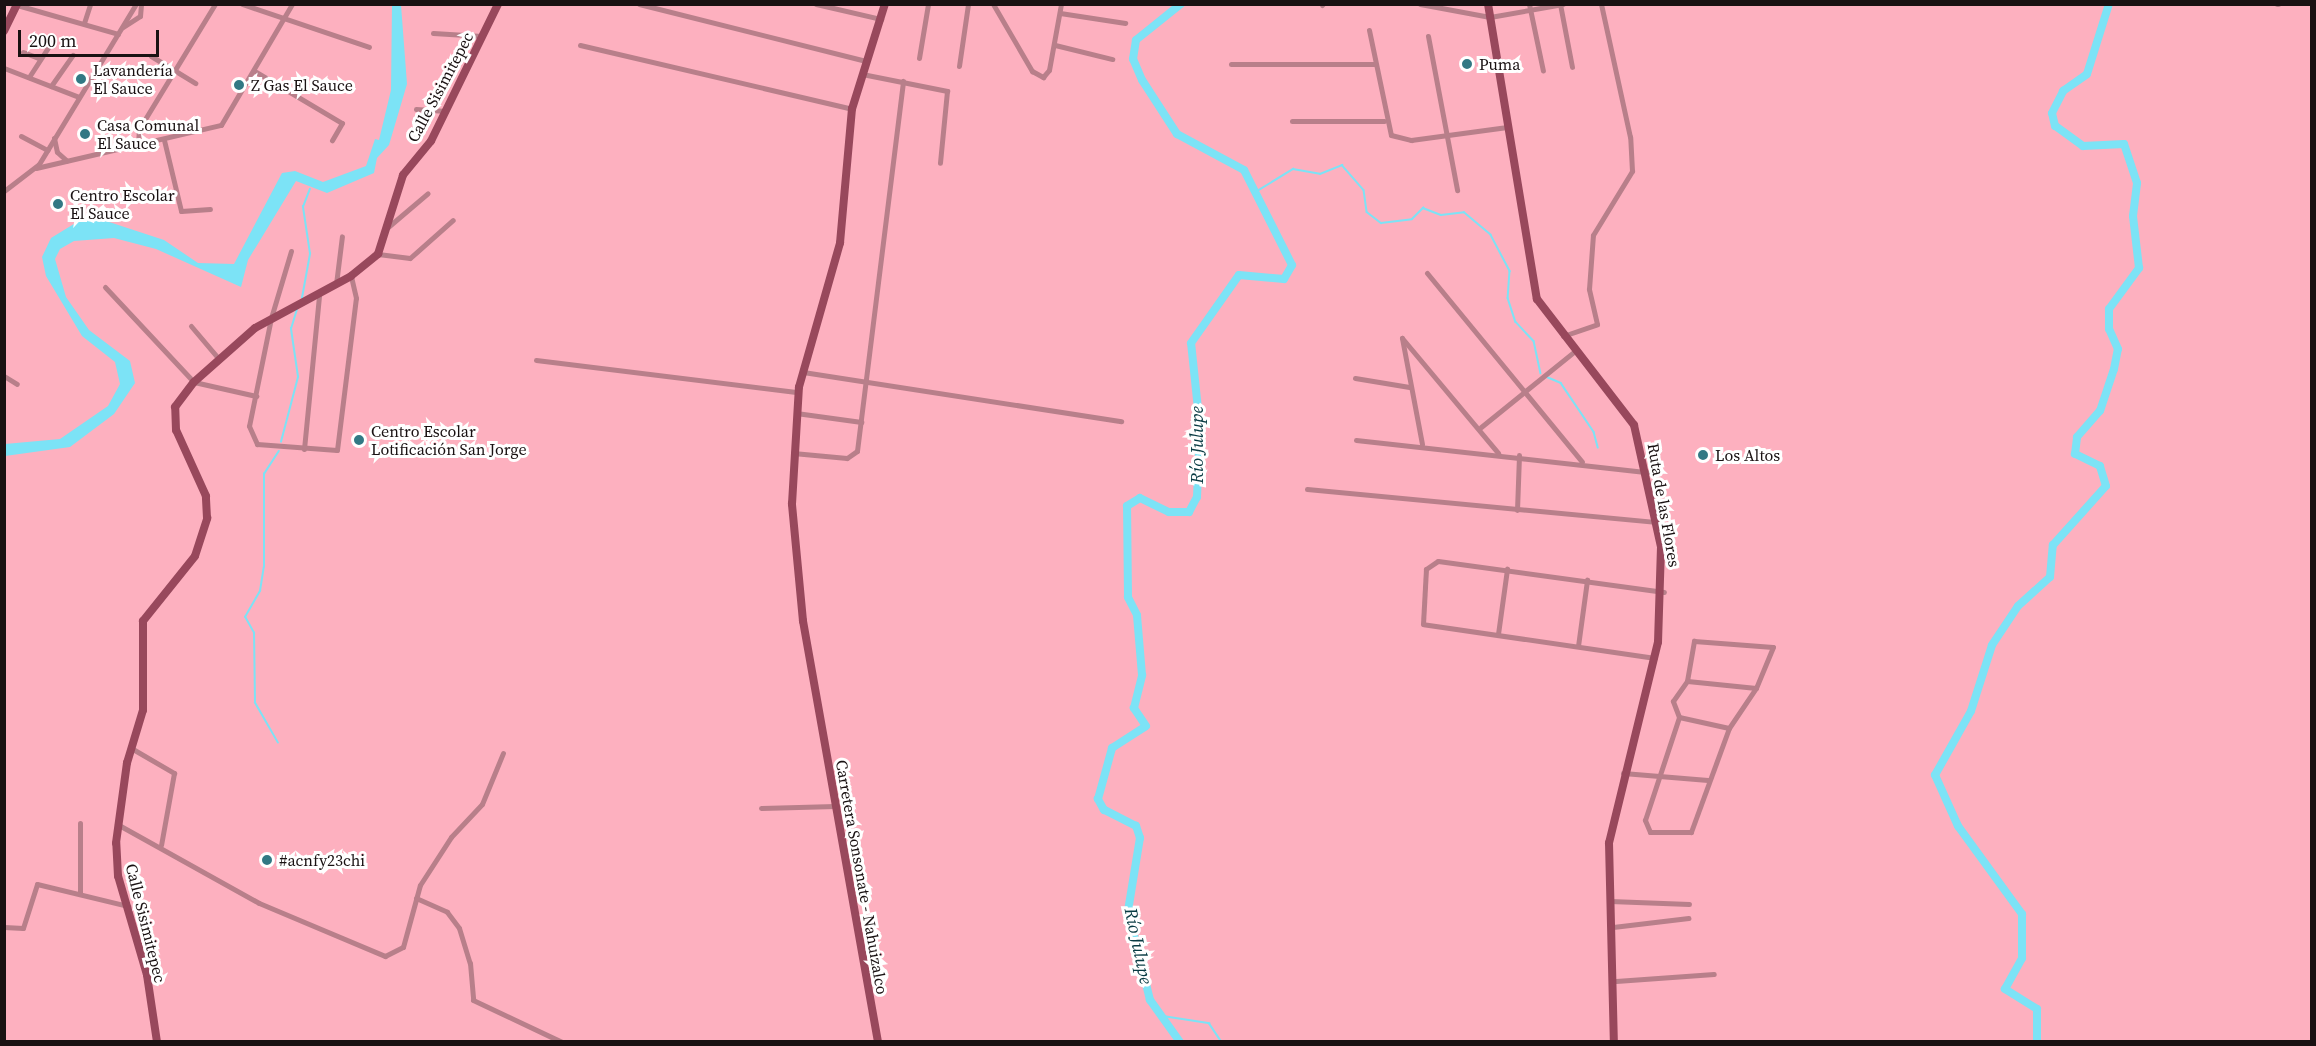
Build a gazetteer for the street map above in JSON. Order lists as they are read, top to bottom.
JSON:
{
  "streets": {
    "street": ["Calle Sisimitepec", "Ruta de las Flores", "Carretera Sonsonate - Nahuizalco"]
  },
  "water": ["Río Julupe"],
  "places": [
    "Puma",
    "Lavandería El Sauce",
    "Z Gas El Sauce",
    "Casa Comunal El Sauce",
    "Centro Escolar El Sauce",
    "Centro Escolar Lotificación San Jorge",
    "Los Altos",
    "#acnfy23chi"
  ],
  "scale_bar": "200 m"
}
